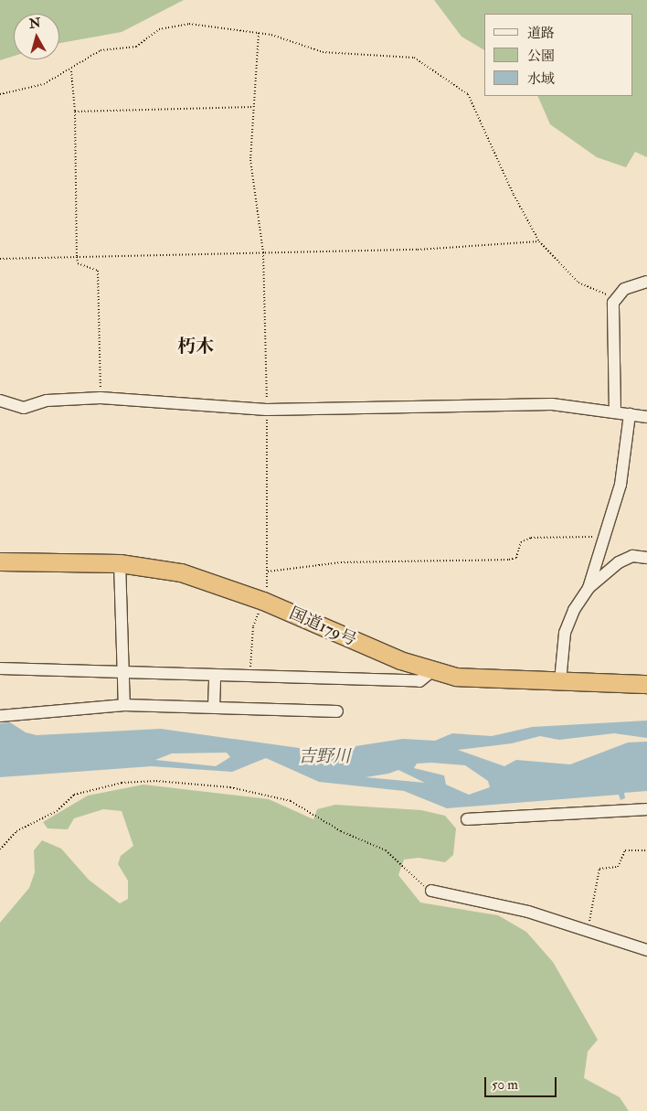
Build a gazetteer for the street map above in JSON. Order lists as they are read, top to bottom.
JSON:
{
  "streets": {
    "highway": ["国道179号"]
  },
  "districts": ["朽木"],
  "water": ["吉野川"],
  "legend": ["道路", "公園", "水域"],
  "scale_bar": "50 m",
  "north": "top"
}
